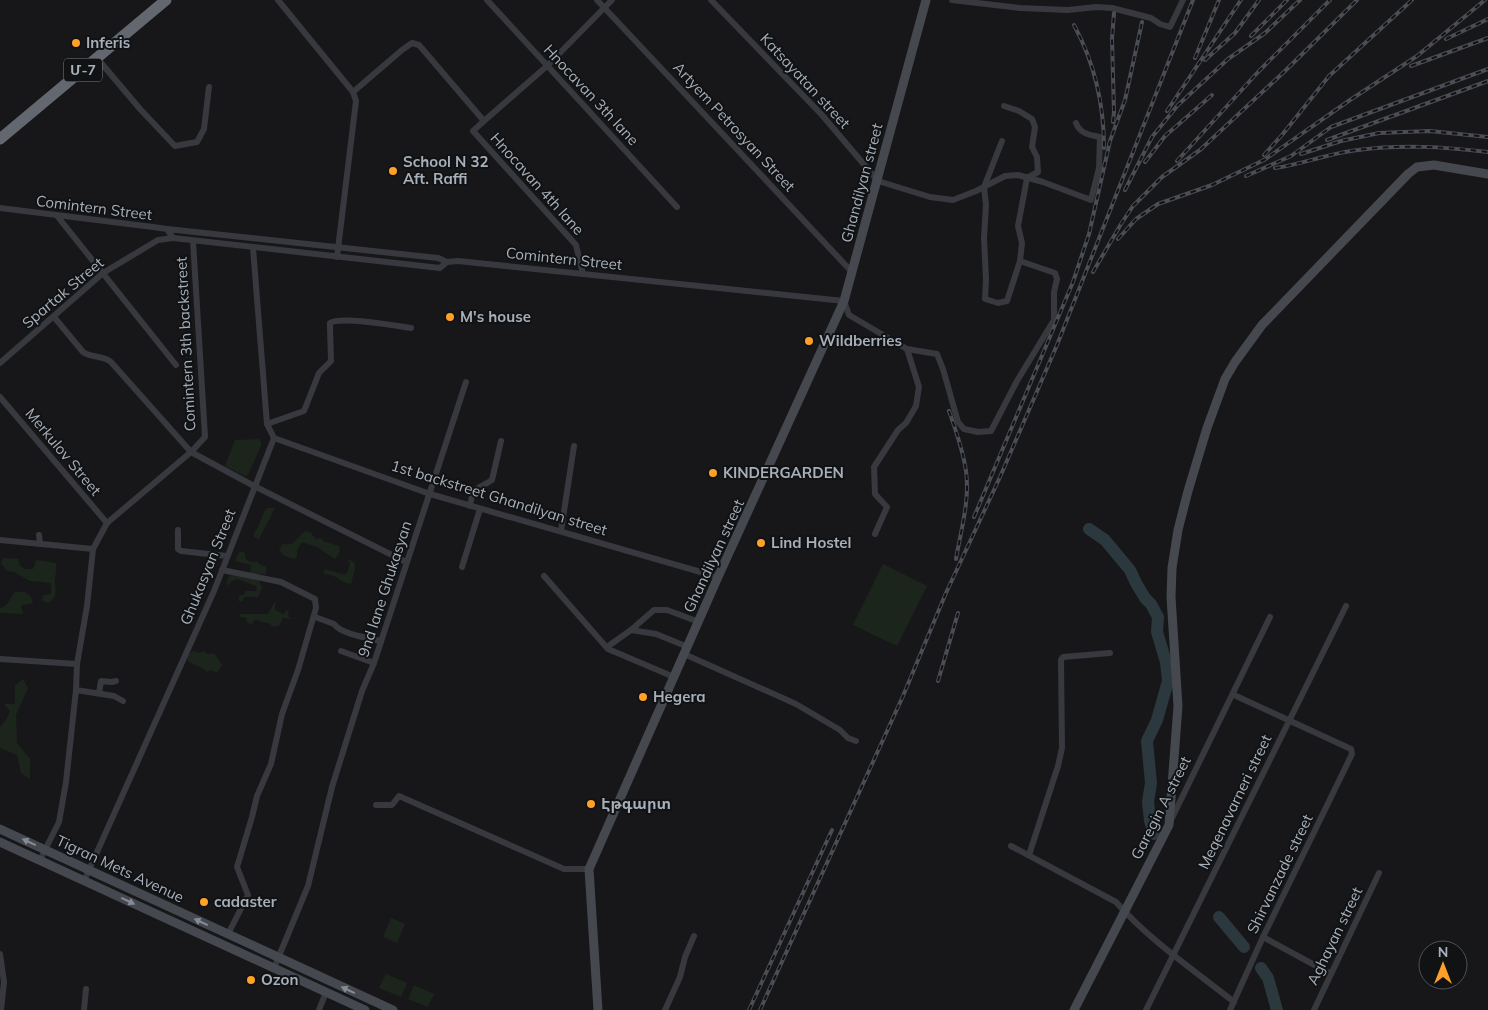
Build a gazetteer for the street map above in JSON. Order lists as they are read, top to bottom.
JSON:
{
  "streets": {
    "highway": ["Մ-7"],
    "main road": ["Ghandilyan street", "Garegin A street", "Tigran Mets Avenue"],
    "street": [
      "Katsayatan street",
      "Hnocavan 3th lane",
      "Artyem Petrosyan Street",
      "Hnocavan 4th lane",
      "Comintern Street",
      "Spartak Street",
      "Comintern 3th backstreet",
      "Merkulov Street",
      "1st backstreet Ghandilyan street",
      "Ghukasyan Street",
      "9nd lane Ghukasyan",
      "Meqenavarneri street",
      "Shirvanzade street",
      "Aghayan street"
    ]
  },
  "crossings": [
    ["Katsayatan street", "Ghandilyan street"],
    ["Artyem Petrosyan Street", "Ghandilyan street"],
    ["Ghandilyan street", "Comintern Street"],
    ["Ghandilyan street", "1st backstreet Ghandilyan street"],
    ["Hnocavan 4th lane", "Comintern Street"],
    ["Comintern Street", "Spartak Street"],
    ["Comintern Street", "Comintern 3th backstreet"],
    ["Comintern 3th backstreet", "Merkulov Street"],
    ["1st backstreet Ghandilyan street", "Ghukasyan Street"],
    ["1st backstreet Ghandilyan street", "9nd lane Ghukasyan"],
    ["Ghukasyan Street", "Tigran Mets Avenue"],
    ["9nd lane Ghukasyan", "Tigran Mets Avenue"],
    ["Meqenavarneri street", "Shirvanzade street"]
  ],
  "places": [
    "Inferis",
    "School N 32 Aft. Raffi",
    "M's house",
    "Wildberries",
    "KINDERGARDEN",
    "Lind Hostel",
    "Hegera",
    "Էթգարտ",
    "cadaster",
    "Ozon"
  ],
  "north": "top"
}
